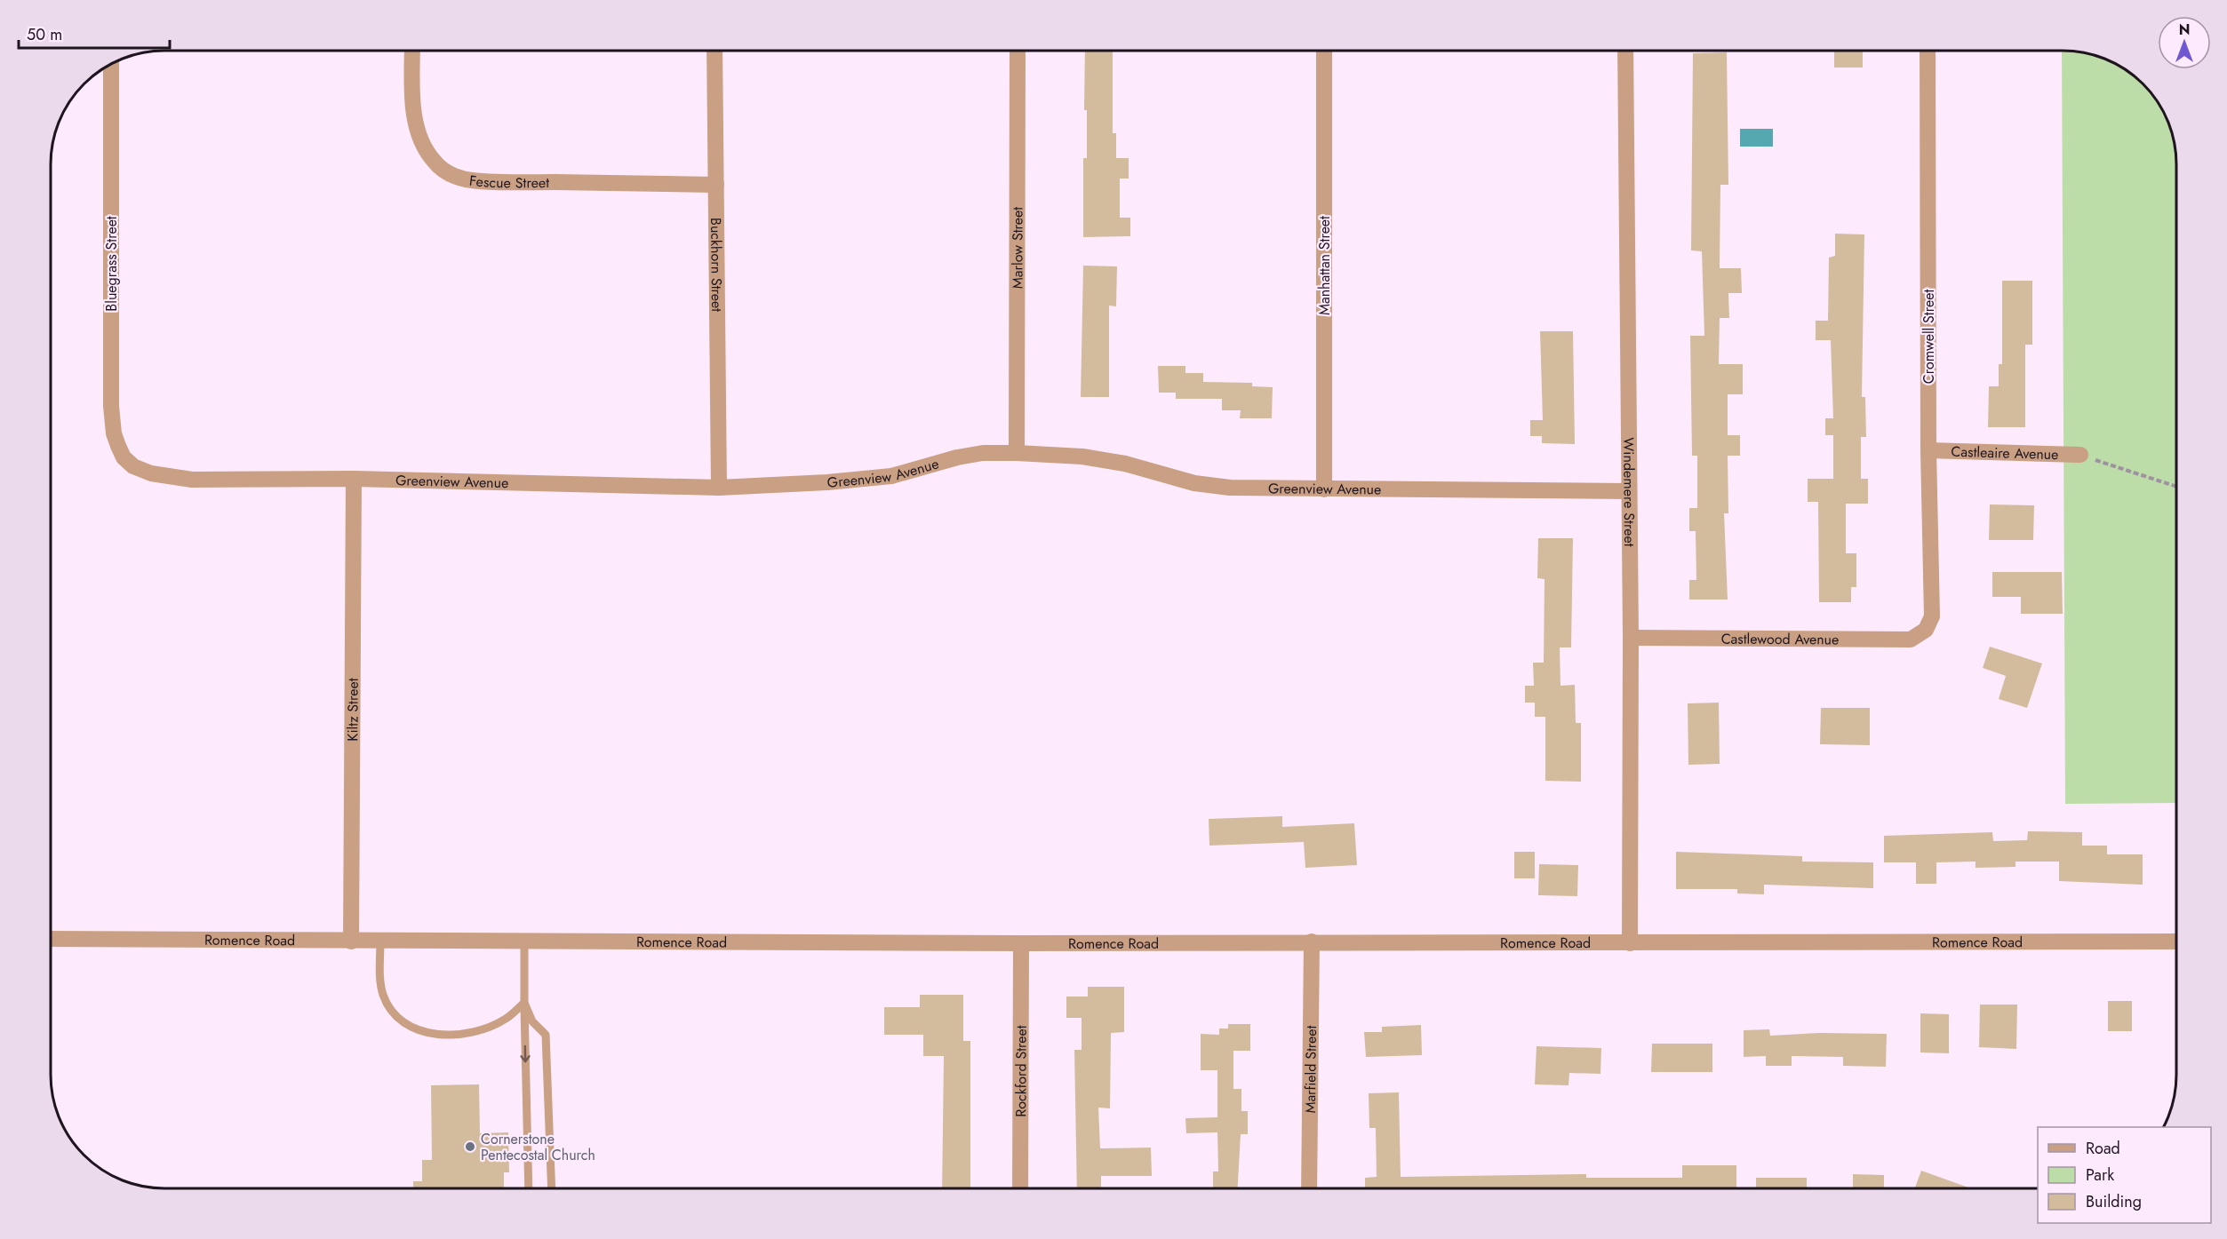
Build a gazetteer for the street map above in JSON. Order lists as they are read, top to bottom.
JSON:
{
  "streets": {
    "street": [
      "Fescue Street",
      "Marlow Street",
      "Bluegrass Street",
      "Buckhorn Street",
      "Manhattan Street",
      "Cromwell Street",
      "Castleaire Avenue",
      "Greenview Avenue",
      "Windemere Street",
      "Castlewood Avenue",
      "Kiltz Street",
      "Romence Road",
      "Marfield Street",
      "Rockford Street"
    ]
  },
  "crossings": [
    ["Fescue Street", "Buckhorn Street"],
    ["Marlow Street", "Greenview Avenue"],
    ["Bluegrass Street", "Greenview Avenue"],
    ["Buckhorn Street", "Greenview Avenue"],
    ["Manhattan Street", "Greenview Avenue"],
    ["Cromwell Street", "Castleaire Avenue"],
    ["Cromwell Street", "Castlewood Avenue"],
    ["Greenview Avenue", "Windemere Street"],
    ["Greenview Avenue", "Kiltz Street"],
    ["Windemere Street", "Castlewood Avenue"],
    ["Windemere Street", "Romence Road"],
    ["Kiltz Street", "Romence Road"],
    ["Romence Road", "Marfield Street"],
    ["Romence Road", "Rockford Street"]
  ],
  "places": ["Cornerstone Pentecostal Church"],
  "legend": ["Road", "Park", "Building"],
  "scale_bar": "50 m",
  "north": "top"
}
